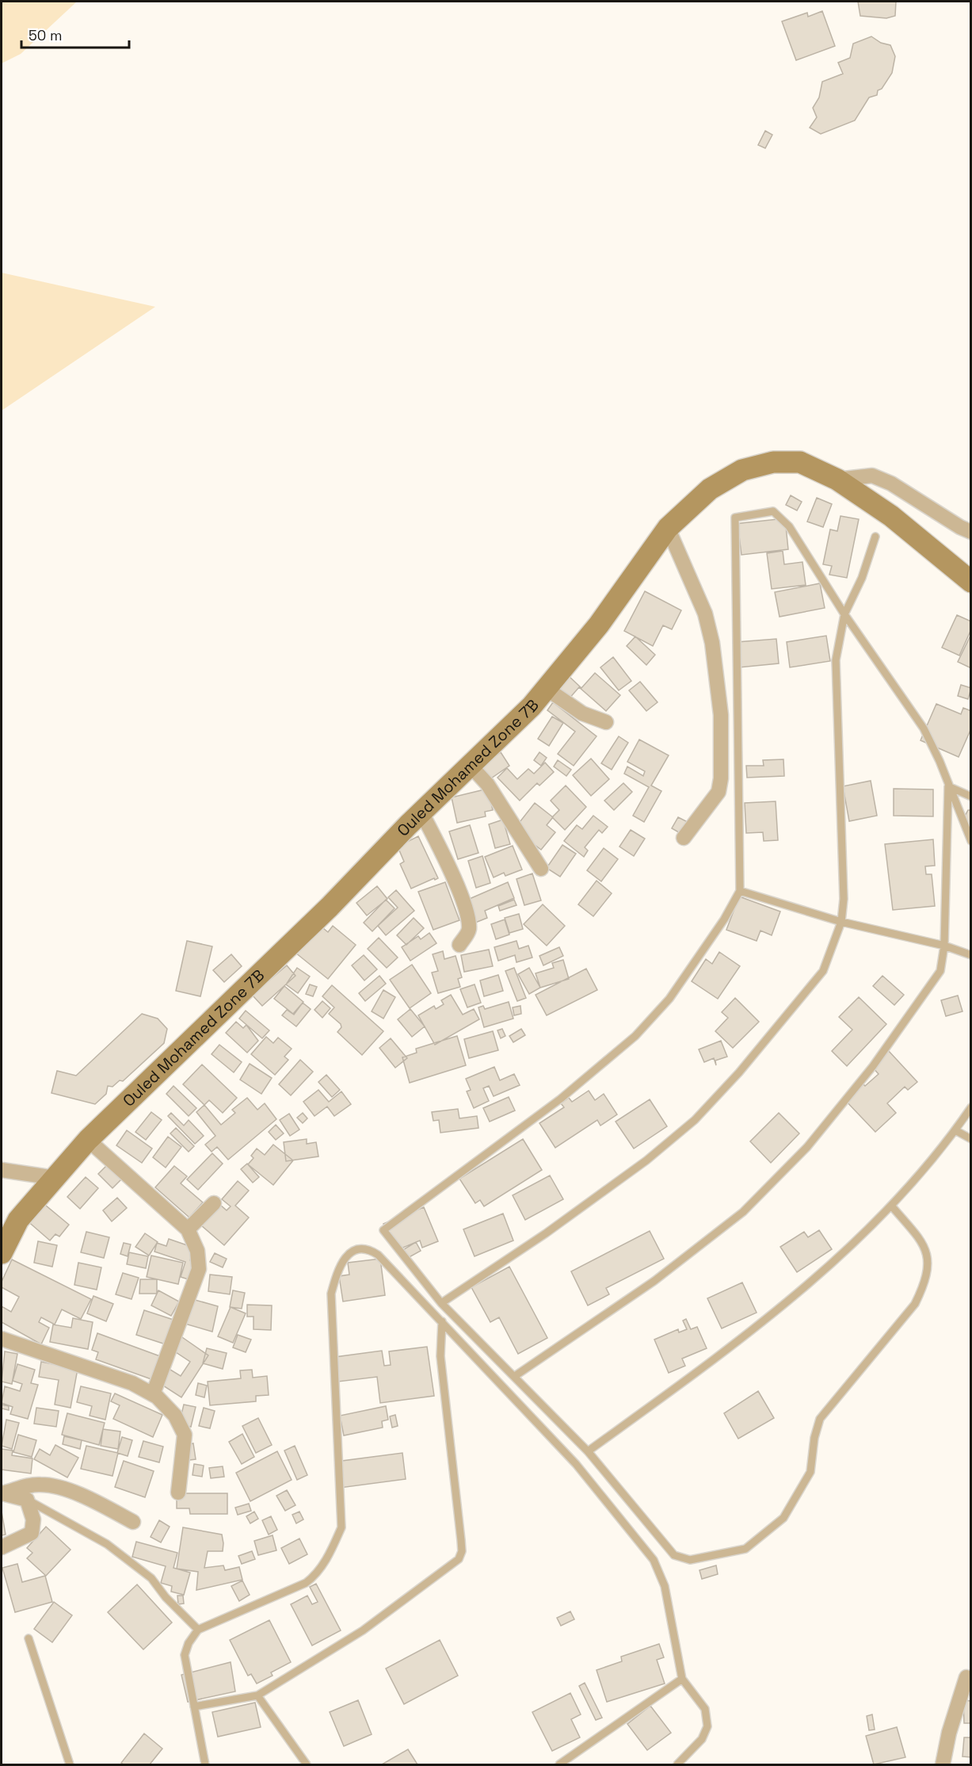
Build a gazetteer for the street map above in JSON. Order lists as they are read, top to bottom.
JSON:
{
  "streets": {
    "main road": ["Ouled Mohamed Zone 7B"]
  },
  "scale_bar": "50 m"
}
